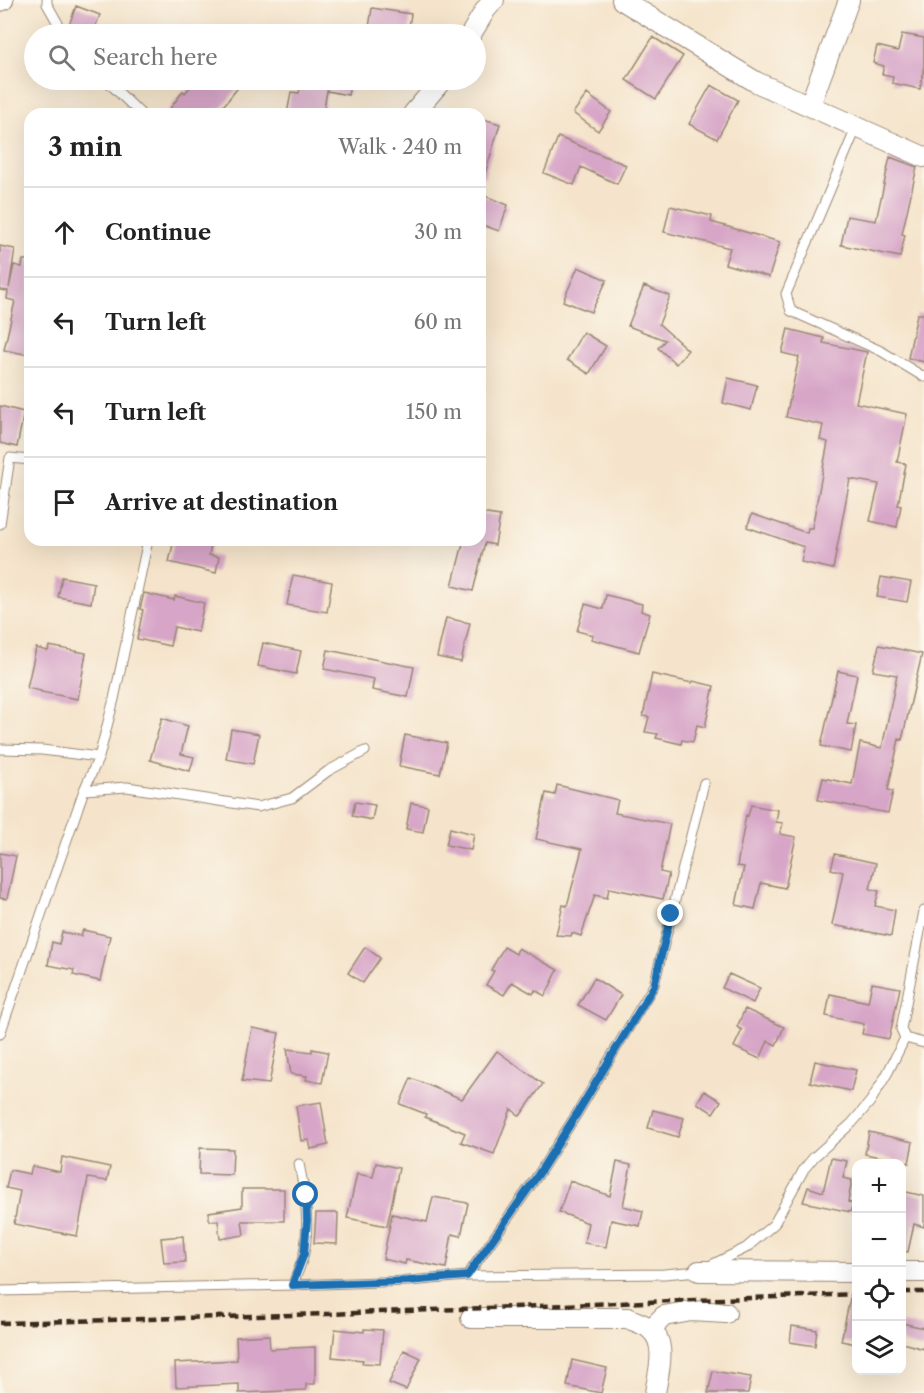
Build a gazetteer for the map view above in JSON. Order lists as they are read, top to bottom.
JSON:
{
  "page": {
    "search": "Search here",
    "heading": ["3 min", "Walk · 240 m"],
    "list": [
      ["Continue", "30 m"],
      ["Turn left", "60 m"],
      ["Turn left", "150 m"],
      "Arrive at destination"
    ],
    "map_buttons": ["+", "−"]
  }
}
